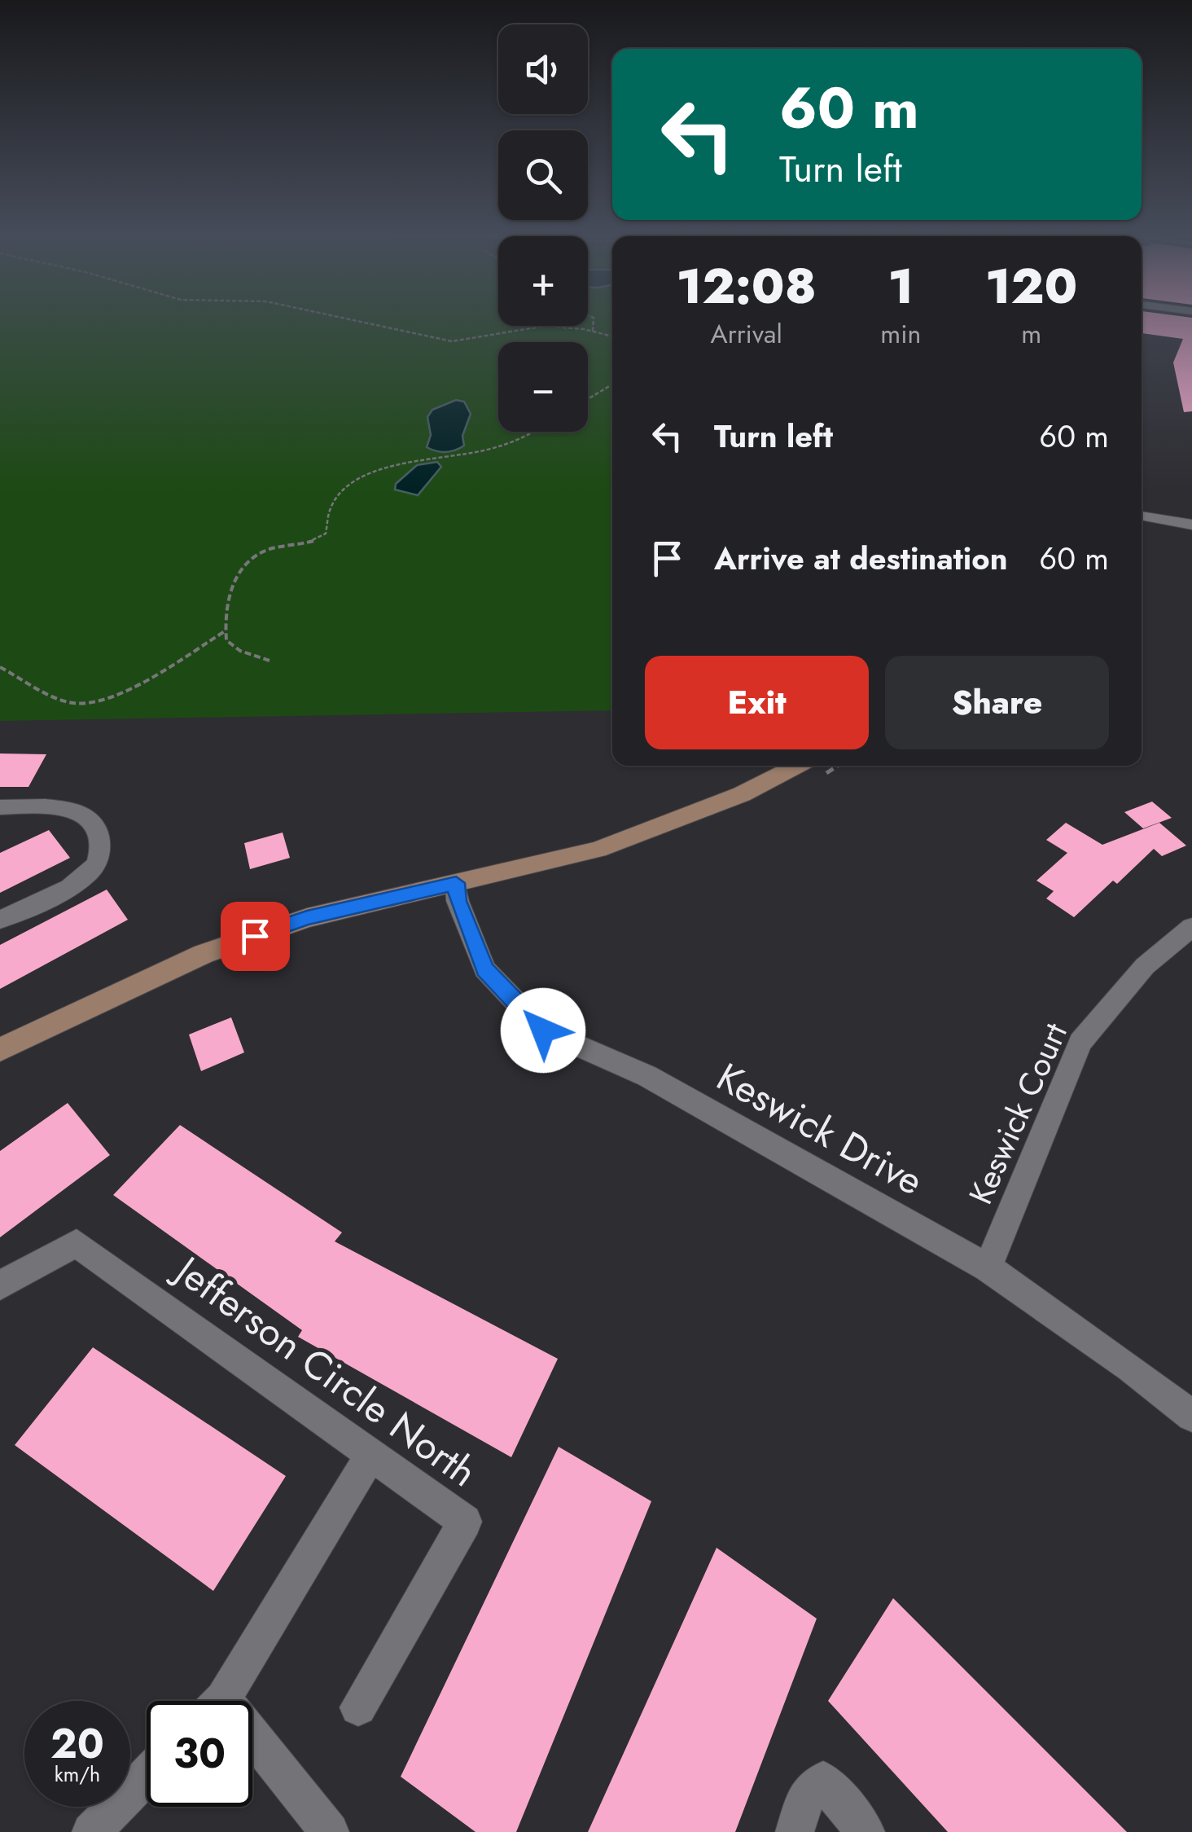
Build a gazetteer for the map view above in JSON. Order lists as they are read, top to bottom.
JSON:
{
  "streets": {
    "street": ["Keswick Court", "Keswick Drive", "Jefferson Circle North"]
  },
  "crossings": [
    ["Keswick Court", "Keswick Drive"]
  ],
  "page": {
    "map_buttons": ["+", "−"],
    "turn": ["60 m", "Turn left"],
    "eta": [
      "12:08",
      "Arrival",
      "1",
      "min",
      "120",
      "m"
    ],
    "list": [
      {
        "name": "Turn left",
        "value": "60 m"
      },
      {
        "name": "Arrive at destination",
        "value": "60 m"
      }
    ],
    "buttons": ["Exit", "Share"],
    "speed": "20 km/h",
    "limit": "30"
  }
}
